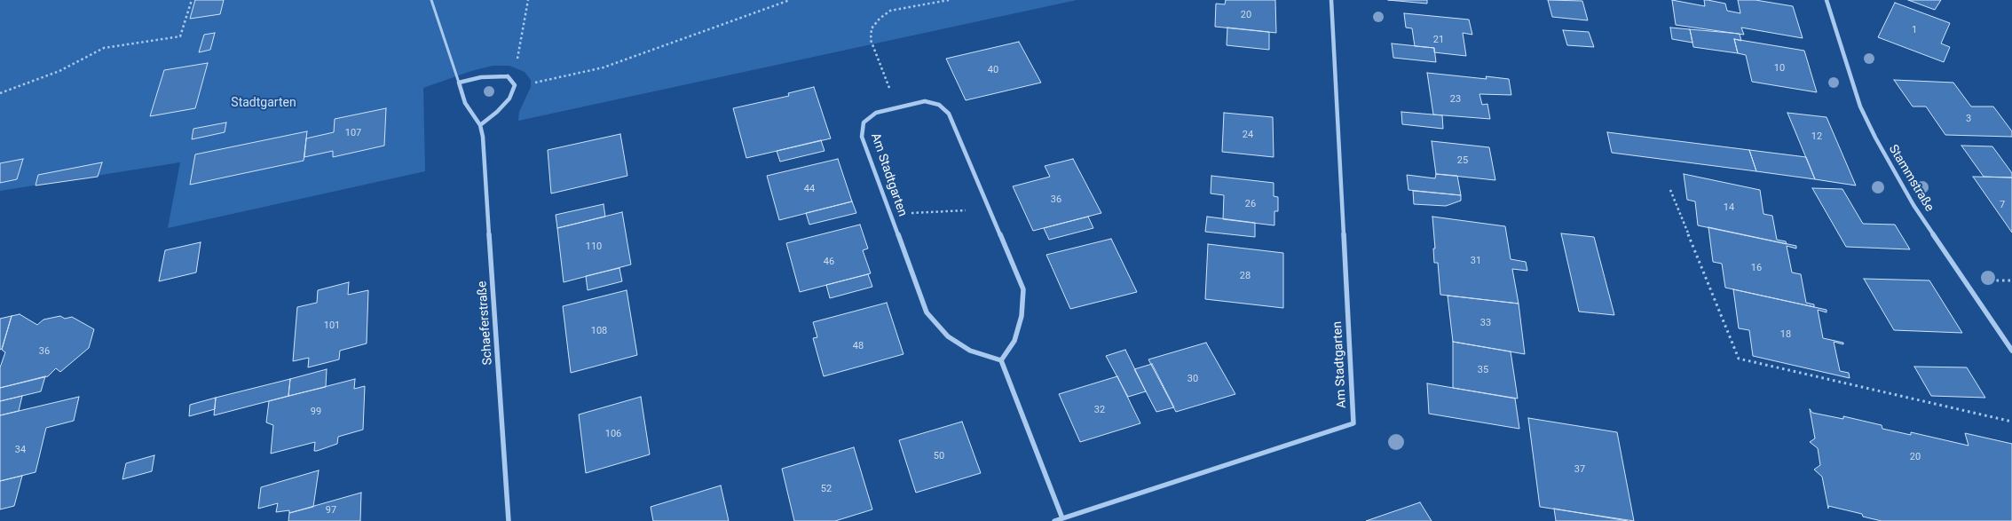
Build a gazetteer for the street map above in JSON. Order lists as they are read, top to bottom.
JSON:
{
  "streets": {
    "street": ["Am Stadtgarten", "Stammstraße", "Schaeferstraße"]
  },
  "parks": ["Stadtgarten"],
  "house_numbers": [
    "20",
    "1",
    "21",
    "10",
    "40",
    "23",
    "3",
    "107",
    "24",
    "12",
    "25",
    "44",
    "36",
    "26",
    "7",
    "14",
    "110",
    "31",
    "46",
    "16",
    "28",
    "33",
    "101",
    "108",
    "18",
    "48",
    "36",
    "35",
    "30",
    "32",
    "99",
    "106",
    "34",
    "50",
    "20",
    "37",
    "52",
    "97"
  ]
}
